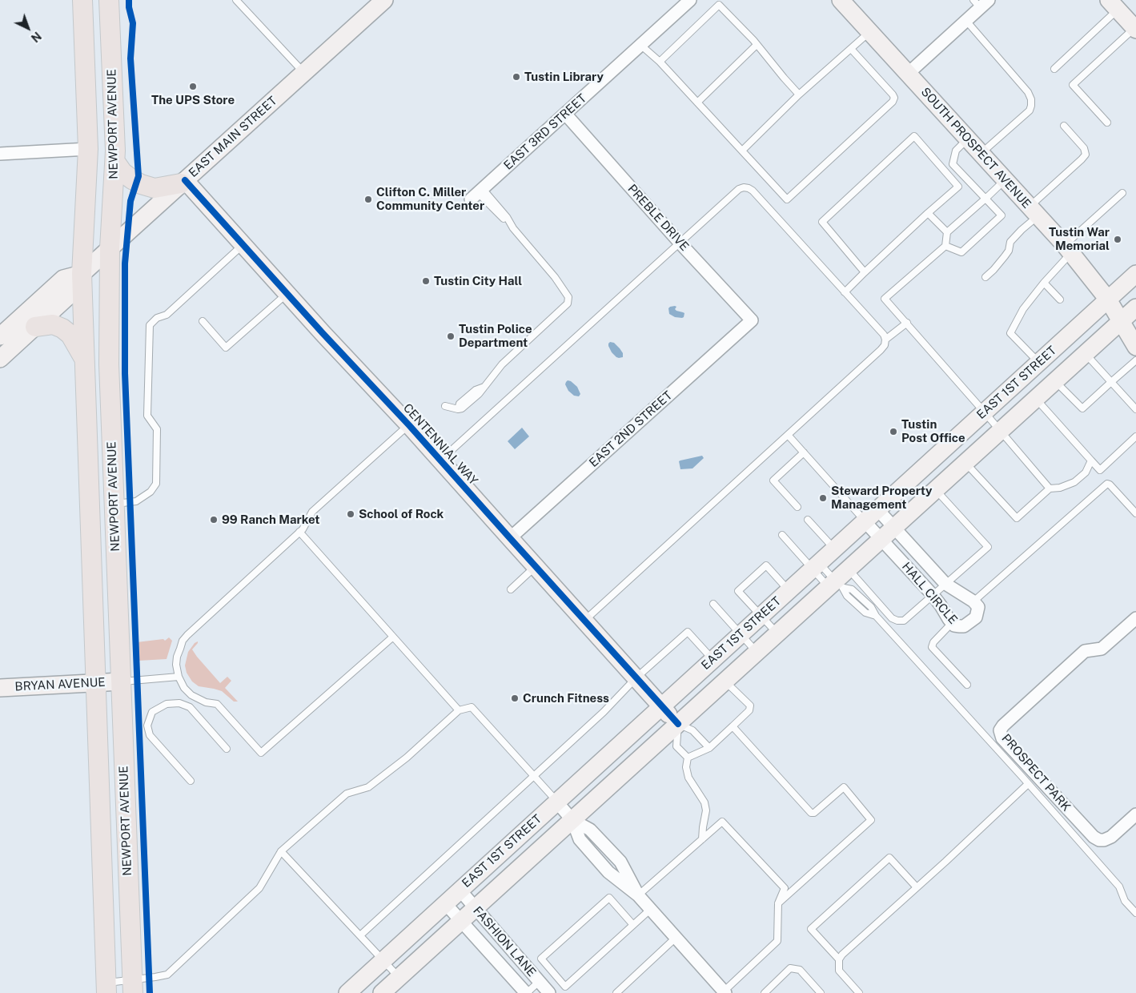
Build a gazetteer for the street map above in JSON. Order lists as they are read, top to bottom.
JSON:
{
  "streets": {
    "main road": [
      "NEWPORT AVENUE",
      "EAST MAIN STREET",
      "SOUTH PROSPECT AVENUE",
      "EAST 1ST STREET",
      "CENTENNIAL WAY",
      "BRYAN AVENUE"
    ],
    "street": [
      "EAST 3RD STREET",
      "PREBLE DRIVE",
      "EAST 2ND STREET",
      "HALL CIRCLE",
      "PROSPECT PARK",
      "FASHION LANE"
    ]
  },
  "crossings": [
    ["NEWPORT AVENUE", "EAST MAIN STREET"],
    ["NEWPORT AVENUE", "BRYAN AVENUE"],
    ["EAST 3RD STREET", "PREBLE DRIVE"],
    ["EAST MAIN STREET", "CENTENNIAL WAY"],
    ["SOUTH PROSPECT AVENUE", "EAST 1ST STREET"],
    ["PREBLE DRIVE", "EAST 2ND STREET"],
    ["EAST 1ST STREET", "CENTENNIAL WAY"],
    ["EAST 1ST STREET", "HALL CIRCLE"],
    ["EAST 1ST STREET", "FASHION LANE"],
    ["EAST 2ND STREET", "CENTENNIAL WAY"]
  ],
  "places": [
    "Tustin Library",
    "The UPS Store",
    "Clifton C. Miller Community Center",
    "Tustin War Memorial",
    "Tustin City Hall",
    "Tustin Police Department",
    "Tustin Post Office",
    "Steward Property Management",
    "School of Rock",
    "99 Ranch Market",
    "Crunch Fitness"
  ],
  "north": "bottom right"
}
